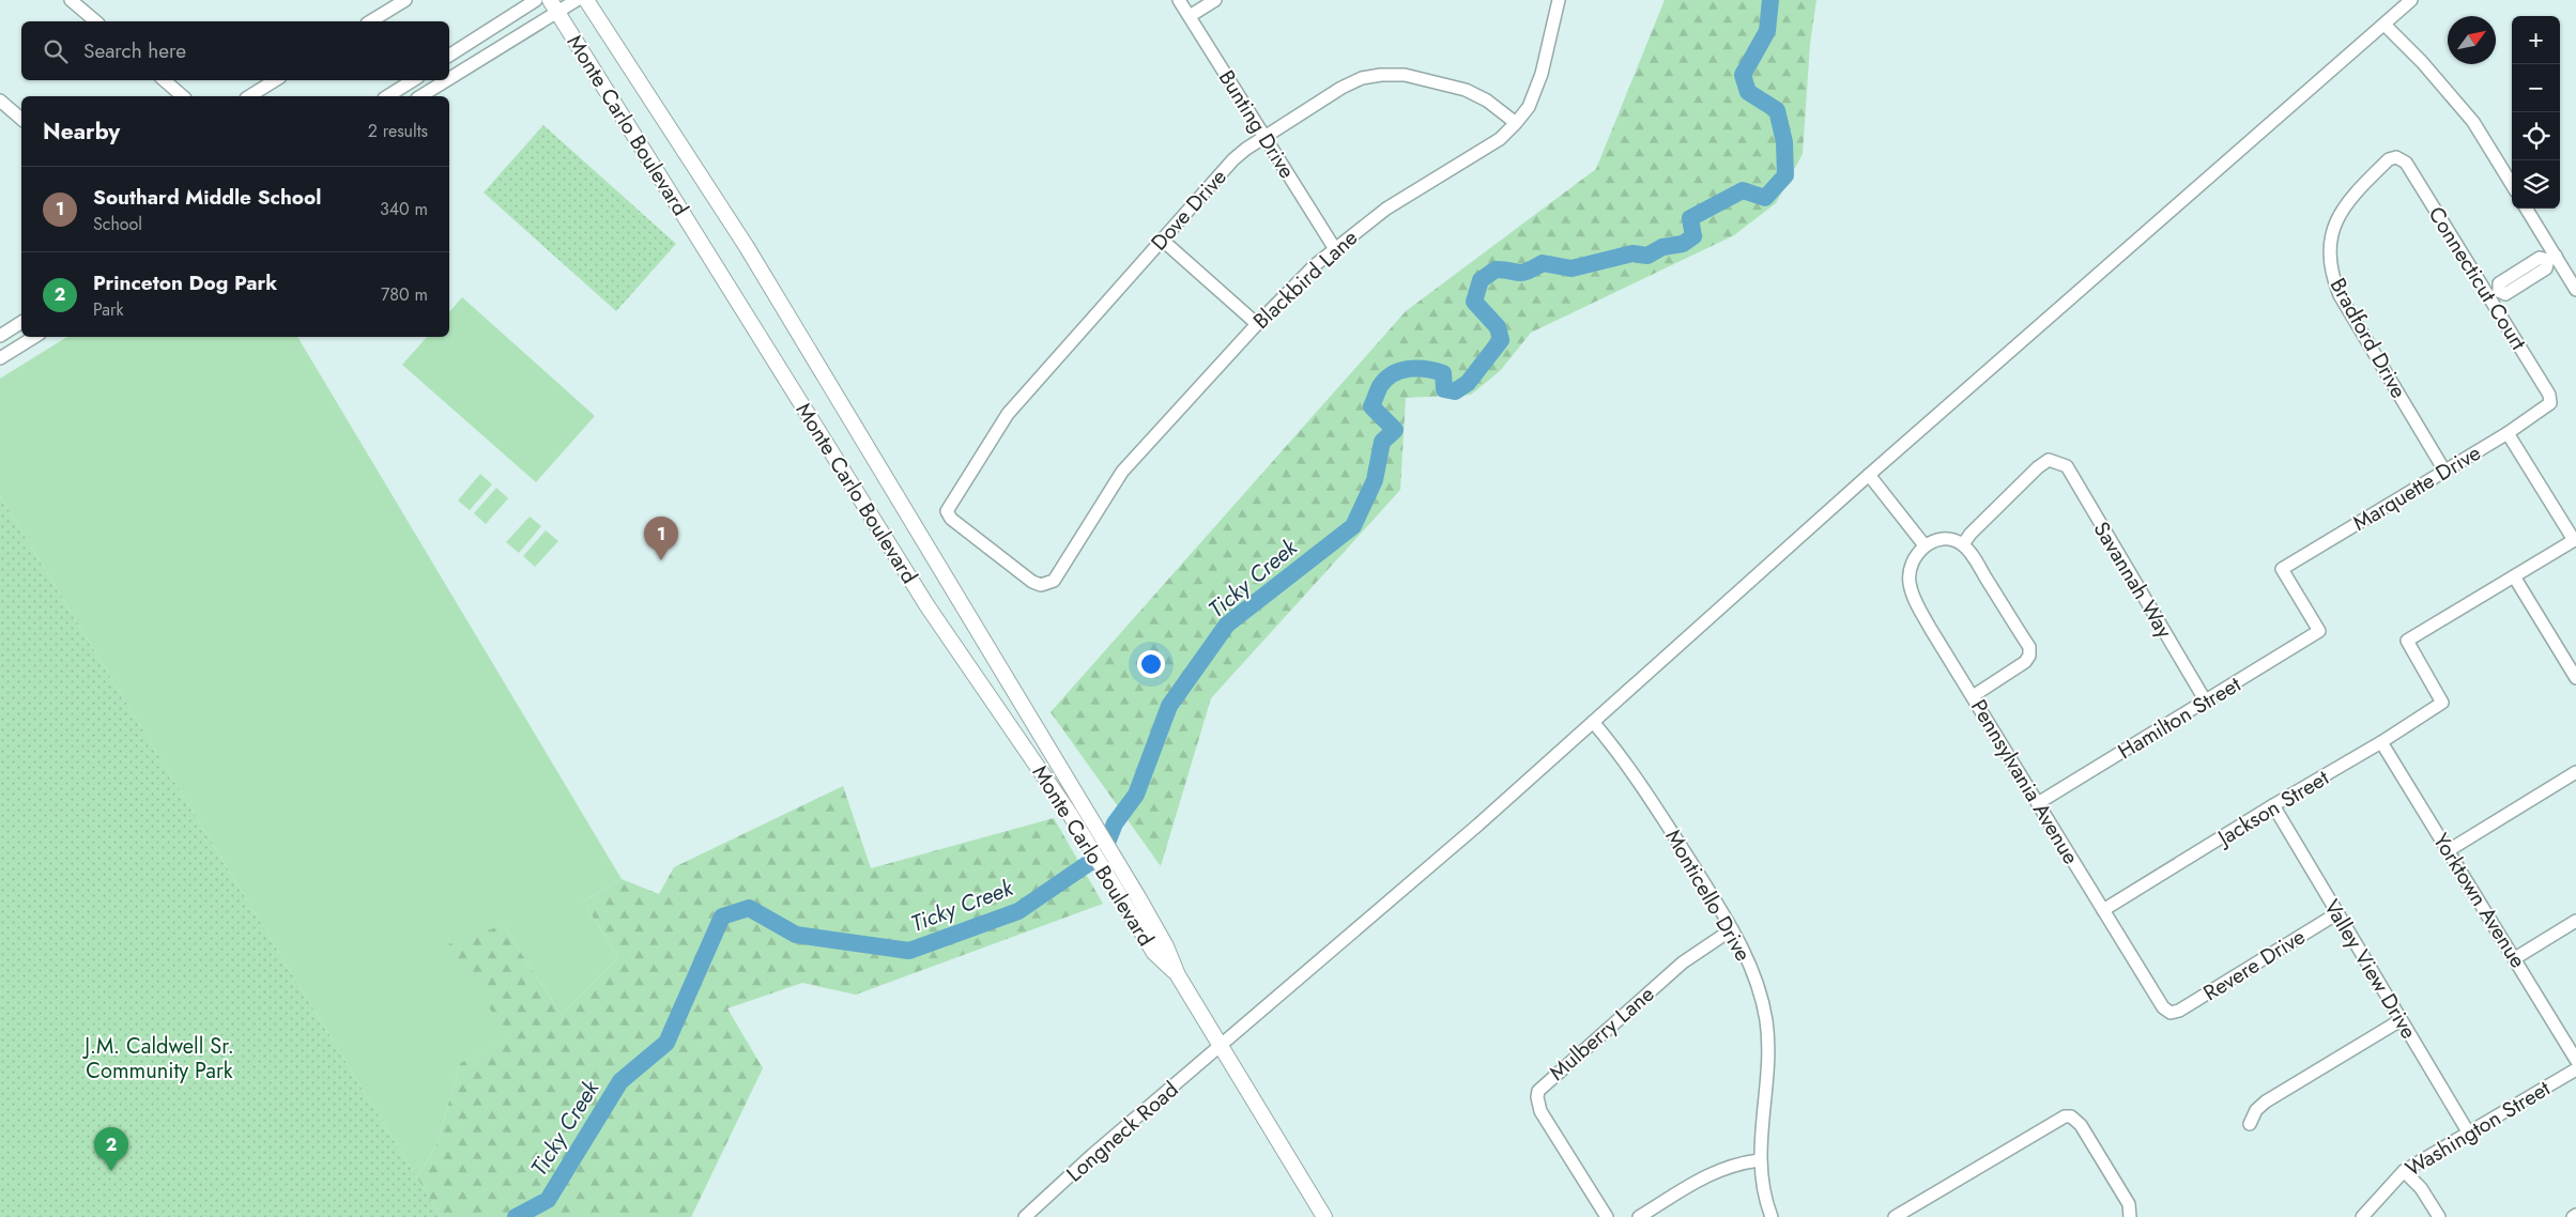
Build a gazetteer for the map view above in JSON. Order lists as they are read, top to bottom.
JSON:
{
  "streets": {
    "main road": ["Monte Carlo Boulevard"],
    "street": [
      "Bunting Drive",
      "Dove Drive",
      "Connecticut Court",
      "Blackbird Lane",
      "Bradford Drive",
      "Marquette Drive",
      "Savannah Way",
      "Hamilton Street",
      "Pennsylvania Avenue",
      "Jackson Street",
      "Monticello Drive",
      "Yorktown Avenue",
      "Revere Drive",
      "Valley View Drive",
      "Mulberry Lane",
      "Washington Street",
      "Longneck Road"
    ]
  },
  "crossings": [
    ["Bunting Drive", "Dove Drive"],
    ["Bunting Drive", "Blackbird Lane"],
    ["Monte Carlo Boulevard", "Longneck Road"],
    ["Dove Drive", "Blackbird Lane"],
    ["Connecticut Court", "Bradford Drive"],
    ["Connecticut Court", "Marquette Drive"],
    ["Bradford Drive", "Marquette Drive"],
    ["Marquette Drive", "Hamilton Street"],
    ["Savannah Way", "Hamilton Street"],
    ["Hamilton Street", "Pennsylvania Avenue"],
    ["Pennsylvania Avenue", "Jackson Street"],
    ["Pennsylvania Avenue", "Revere Drive"],
    ["Jackson Street", "Yorktown Avenue"],
    ["Jackson Street", "Valley View Drive"],
    ["Monticello Drive", "Mulberry Lane"],
    ["Monticello Drive", "Longneck Road"],
    ["Revere Drive", "Valley View Drive"],
    ["Valley View Drive", "Washington Street"]
  ],
  "water": ["Ticky Creek"],
  "parks": ["J.M. Caldwell Sr. Community Park"],
  "north": "top right",
  "page": {
    "map_buttons": ["+", "−"],
    "search": "Search here",
    "heading": ["Nearby", "2 results"],
    "list": [
      {
        "mark": "1",
        "name": "Southard Middle School",
        "note": "School",
        "value": "340 m"
      },
      {
        "mark": "2",
        "name": "Princeton Dog Park",
        "note": "Park",
        "value": "780 m"
      }
    ],
    "pins": ["1", "2"]
  }
}
